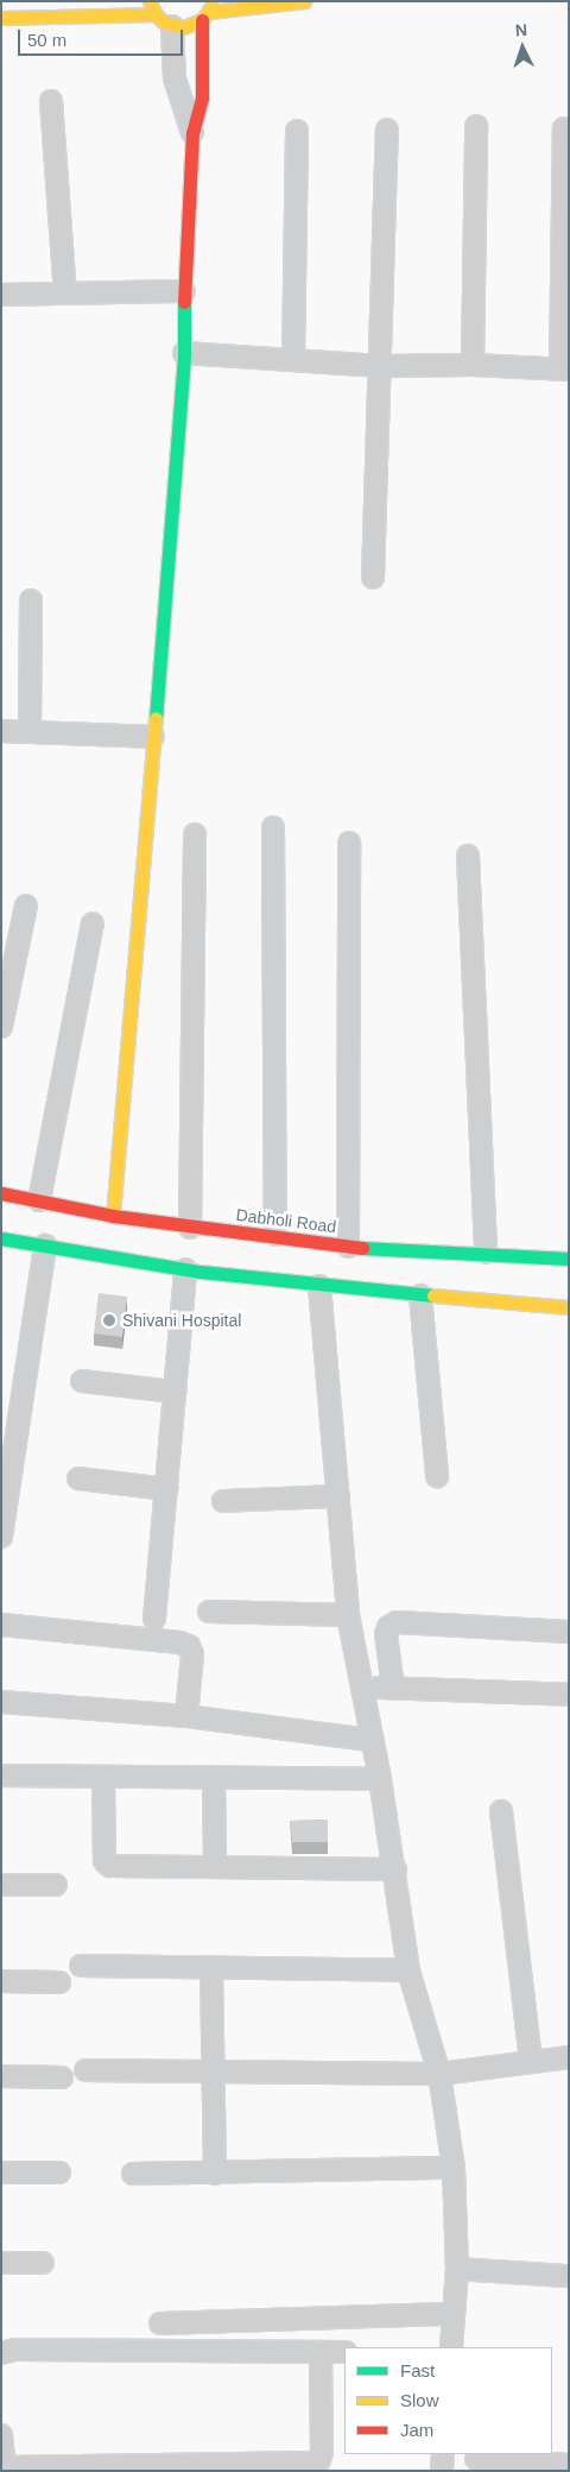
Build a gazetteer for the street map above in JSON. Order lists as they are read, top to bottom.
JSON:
{
  "streets": {
    "street": ["Dabholi Road"]
  },
  "places": ["Shivani Hospital"],
  "legend": ["Fast", "Slow", "Jam"],
  "scale_bar": "50 m",
  "north": "top"
}
